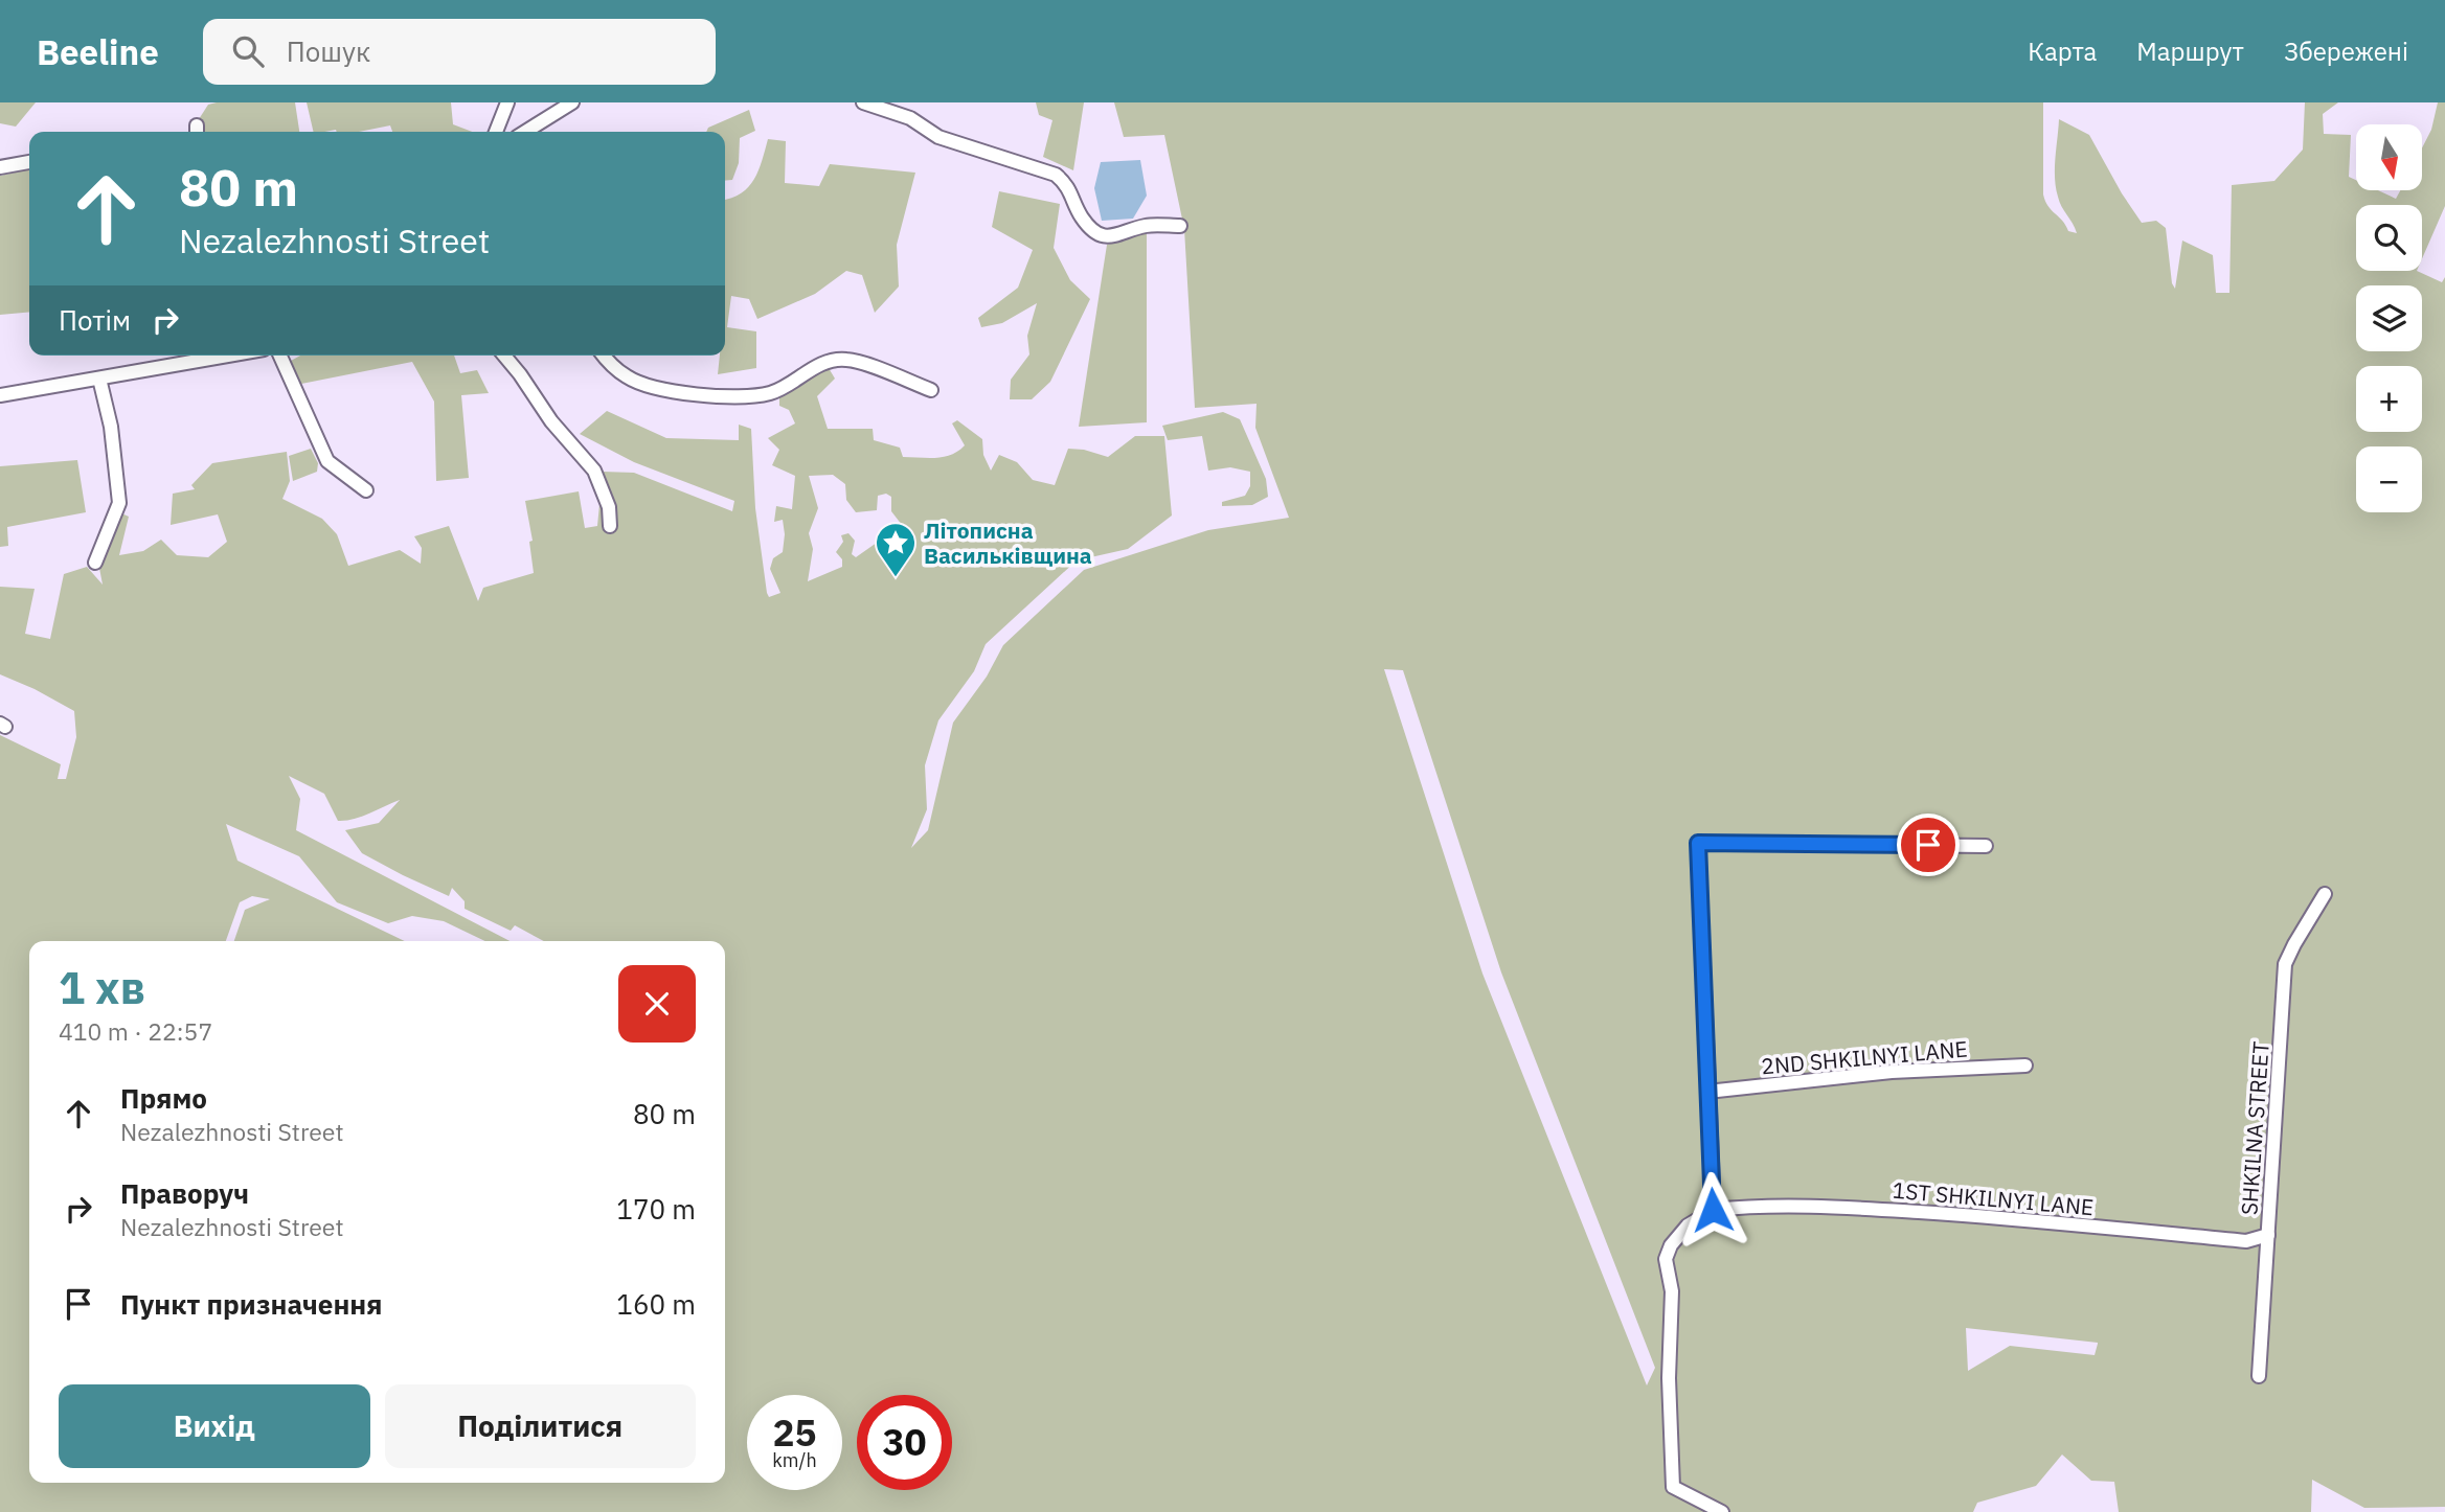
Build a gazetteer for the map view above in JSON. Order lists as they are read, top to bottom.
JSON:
{
  "streets": {
    "street": ["2ND SHKILNYI LANE", "SHKILNA STREET", "1ST SHKILNYI LANE"]
  },
  "crossings": [
    ["SHKILNA STREET", "1ST SHKILNYI LANE"]
  ],
  "places": {
    "place": ["Літописна Васильківщина"]
  },
  "north": "bottom",
  "page": {
    "header": "Beeline",
    "search": "Пошук",
    "nav": ["Карта", "Маршрут", "Збережені"],
    "map_buttons": ["+", "−"],
    "turn": ["80 m", "Nezalezhnosti Street"],
    "then": "Потім",
    "heading": ["1 хв", "410 m · 22:57"],
    "list": [
      {
        "name": "Прямо",
        "note": "Nezalezhnosti Street",
        "value": "80 m"
      },
      {
        "name": "Праворуч",
        "note": "Nezalezhnosti Street",
        "value": "170 m"
      },
      {
        "name": "Пункт призначення",
        "value": "160 m"
      }
    ],
    "buttons": ["Вихід", "Поділитися"],
    "speed": "25 km/h",
    "limit": "30"
  }
}
